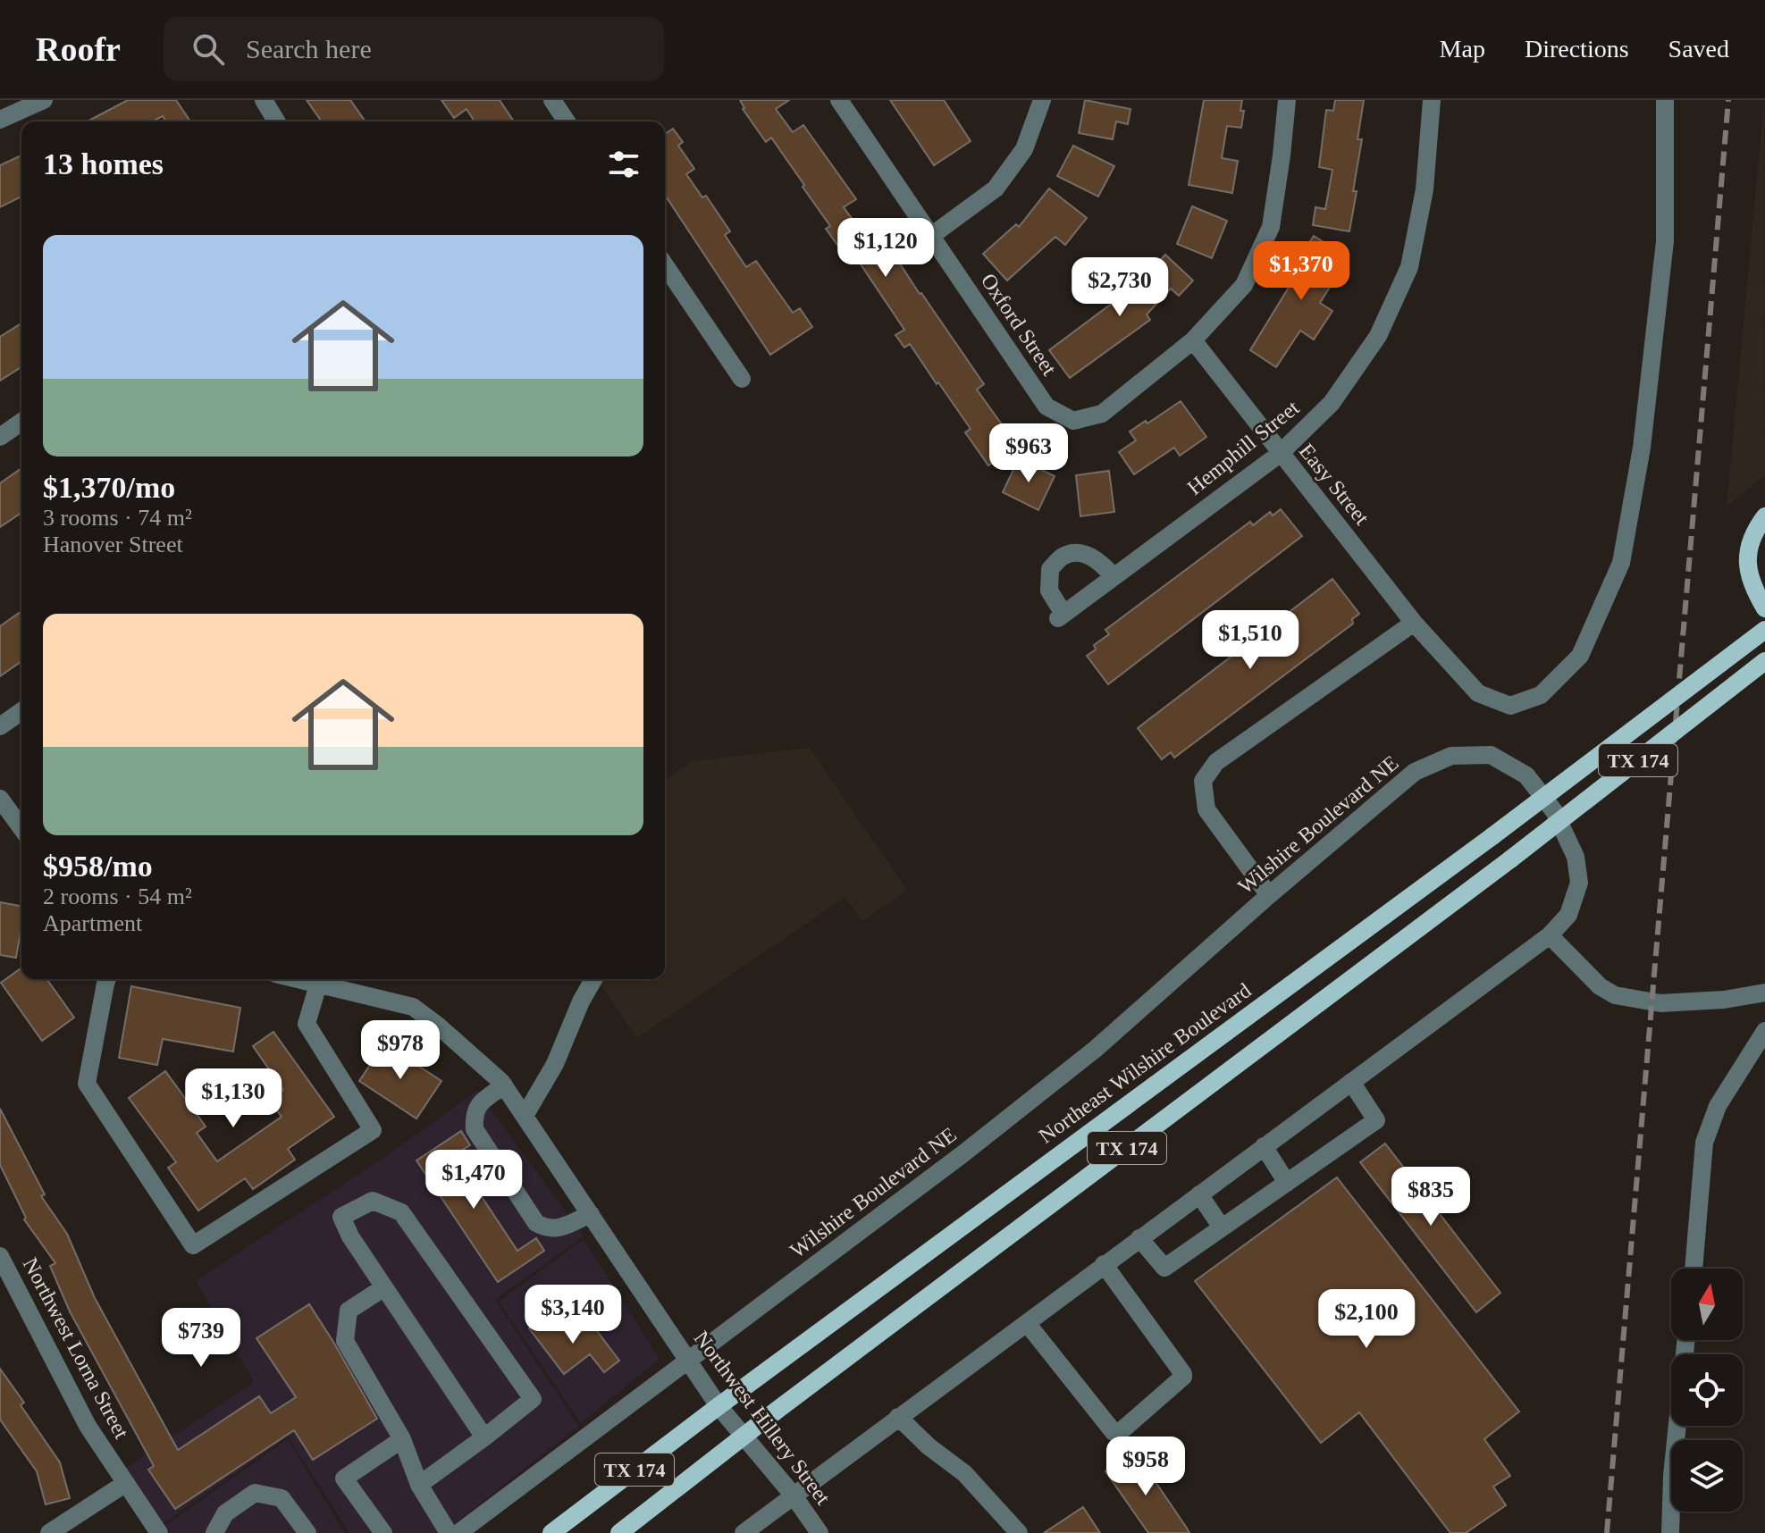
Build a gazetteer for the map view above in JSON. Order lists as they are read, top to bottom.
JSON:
{
  "streets": {
    "main road": ["TX 174", "Northeast Wilshire Boulevard"],
    "street": [
      "Oxford Street",
      "Hemphill Street",
      "Easy Street",
      "Wilshire Boulevard NE",
      "Northwest Lorna Street",
      "Northwest Hillery Street"
    ]
  },
  "crossings": [
    ["Oxford Street", "Easy Street"],
    ["Hemphill Street", "Easy Street"],
    ["TX 174", "Northwest Hillery Street"],
    ["Wilshire Boulevard NE", "Northwest Hillery Street"],
    ["Northeast Wilshire Boulevard", "Northwest Hillery Street"]
  ],
  "north": "top",
  "page": {
    "header": "Roofr",
    "search": "Search here",
    "nav": ["Map", "Directions", "Saved"],
    "heading": "13 homes",
    "list": [
      {
        "name": "$1,370/mo",
        "note": "3 rooms · 74 m² · Hanover Street"
      },
      {
        "name": "$958/mo",
        "note": "2 rooms · 54 m² · Apartment"
      }
    ],
    "price": [
      "$1,120",
      "$1,370",
      "$2,730",
      "$963",
      "$1,510",
      "$978",
      "$1,130",
      "$1,470",
      "$835",
      "$3,140",
      "$2,100",
      "$739",
      "$958"
    ]
  }
}
